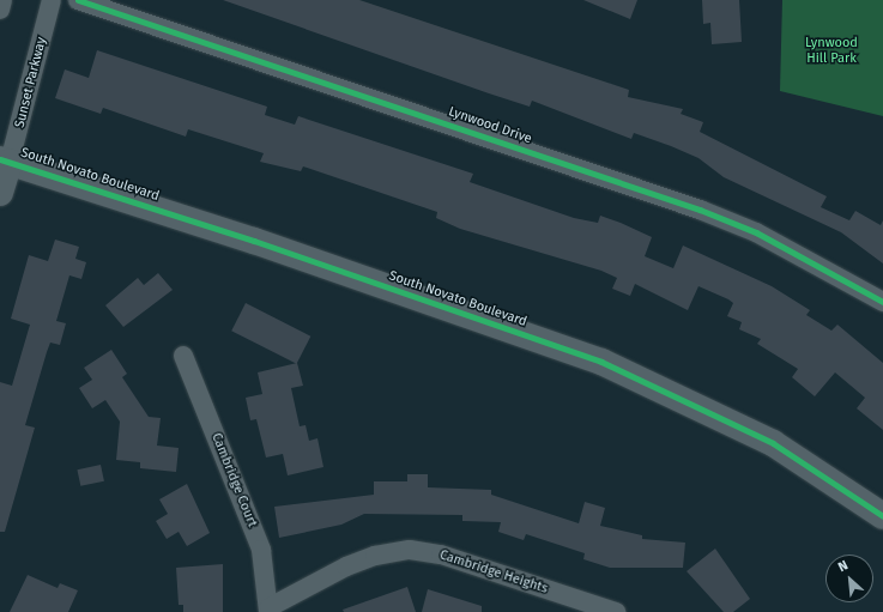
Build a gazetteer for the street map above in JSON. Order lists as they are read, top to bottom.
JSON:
{
  "streets": {
    "main road": ["Sunset Parkway", "South Novato Boulevard"],
    "street": ["Lynwood Drive", "Cambridge Court", "Cambridge Heights"]
  },
  "crossings": [
    ["Sunset Parkway", "South Novato Boulevard"],
    ["Cambridge Court", "Cambridge Heights"]
  ],
  "parks": ["Lynwood Hill Park"],
  "north": "top left"
}
